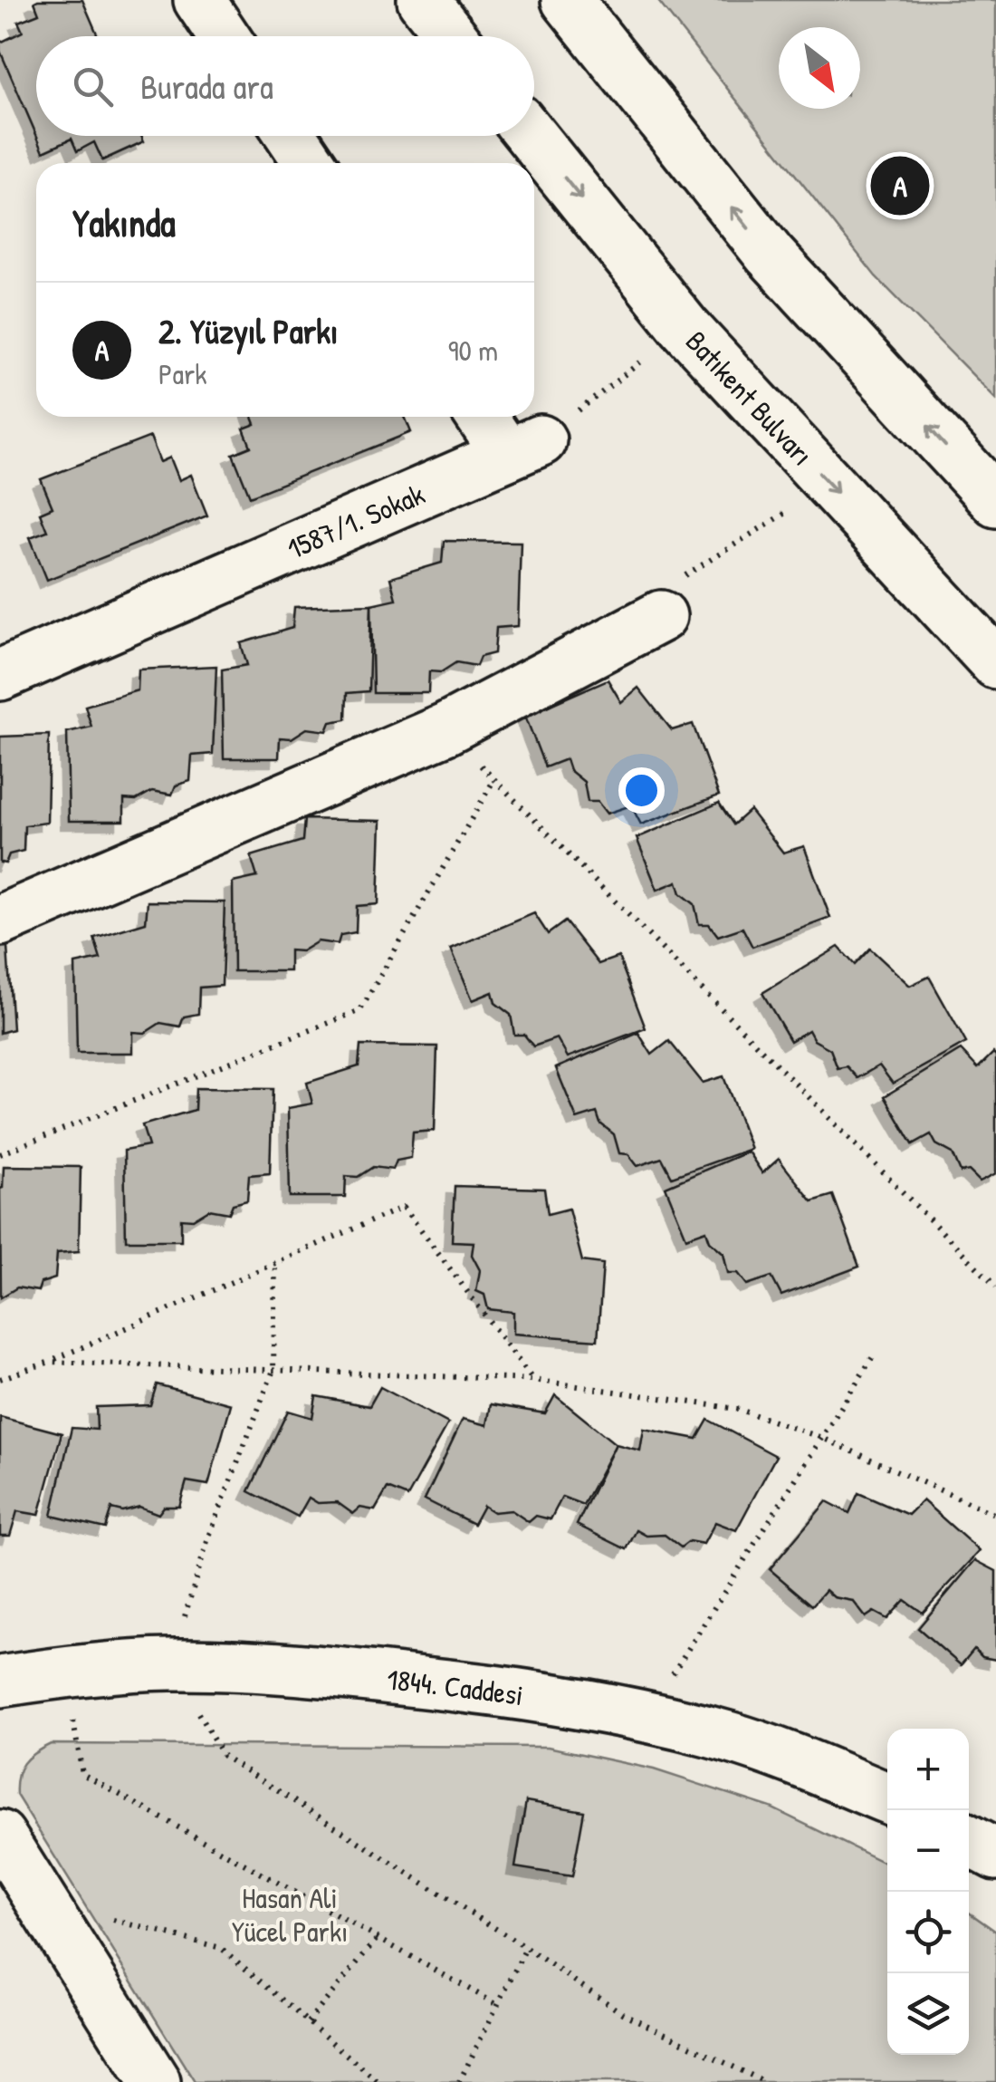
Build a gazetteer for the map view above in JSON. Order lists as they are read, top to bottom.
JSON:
{
  "streets": {
    "street": ["Batıkent Bulvarı", "1587/1. Sokak", "1844. Caddesi"]
  },
  "parks": ["Hasan Ali Yücel Parkı"],
  "north": "bottom right",
  "page": {
    "search": "Burada ara",
    "pins": "A",
    "heading": "Yakında",
    "list": [
      {
        "mark": "A",
        "name": "2. Yüzyıl Parkı",
        "note": "Park",
        "value": "90 m"
      }
    ],
    "map_buttons": ["+", "−"]
  }
}
